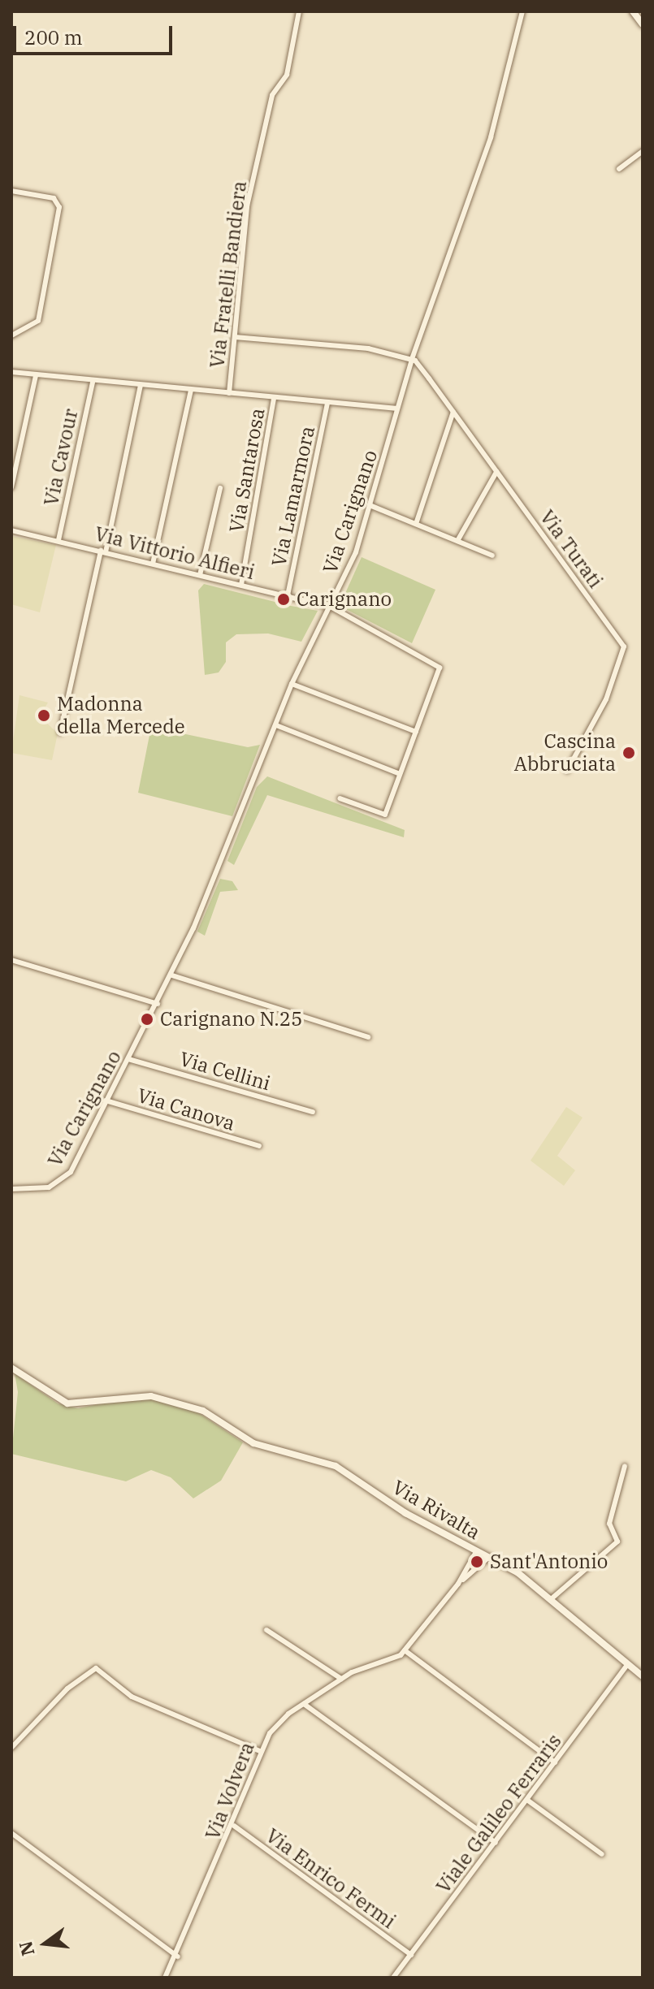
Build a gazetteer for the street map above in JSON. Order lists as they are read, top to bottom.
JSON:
{
  "streets": {
    "street": [
      "Via Fratelli Bandiera",
      "Via Cavour",
      "Via Santarosa",
      "Via Lamarmora",
      "Via Carignano",
      "Via Turati",
      "Via Vittorio Alfieri",
      "Via Cellini",
      "Via Canova",
      "Via Rivalta",
      "Via Volvera",
      "Viale Galileo Ferraris",
      "Via Enrico Fermi"
    ]
  },
  "crossings": [
    ["Via Cavour", "Via Vittorio Alfieri"],
    ["Via Santarosa", "Via Vittorio Alfieri"],
    ["Via Lamarmora", "Via Vittorio Alfieri"],
    ["Via Carignano", "Via Turati"],
    ["Via Carignano", "Via Vittorio Alfieri"],
    ["Via Carignano", "Via Cellini"],
    ["Via Carignano", "Via Canova"],
    ["Via Rivalta", "Via Volvera"],
    ["Via Rivalta", "Viale Galileo Ferraris"],
    ["Via Volvera", "Via Enrico Fermi"],
    ["Viale Galileo Ferraris", "Via Enrico Fermi"]
  ],
  "places": [
    "Carignano",
    "Madonna della Mercede",
    "Cascina Abbruciata",
    "Carignano N.25",
    "Sant'Antonio"
  ],
  "scale_bar": "200 m",
  "north": "left"
}
